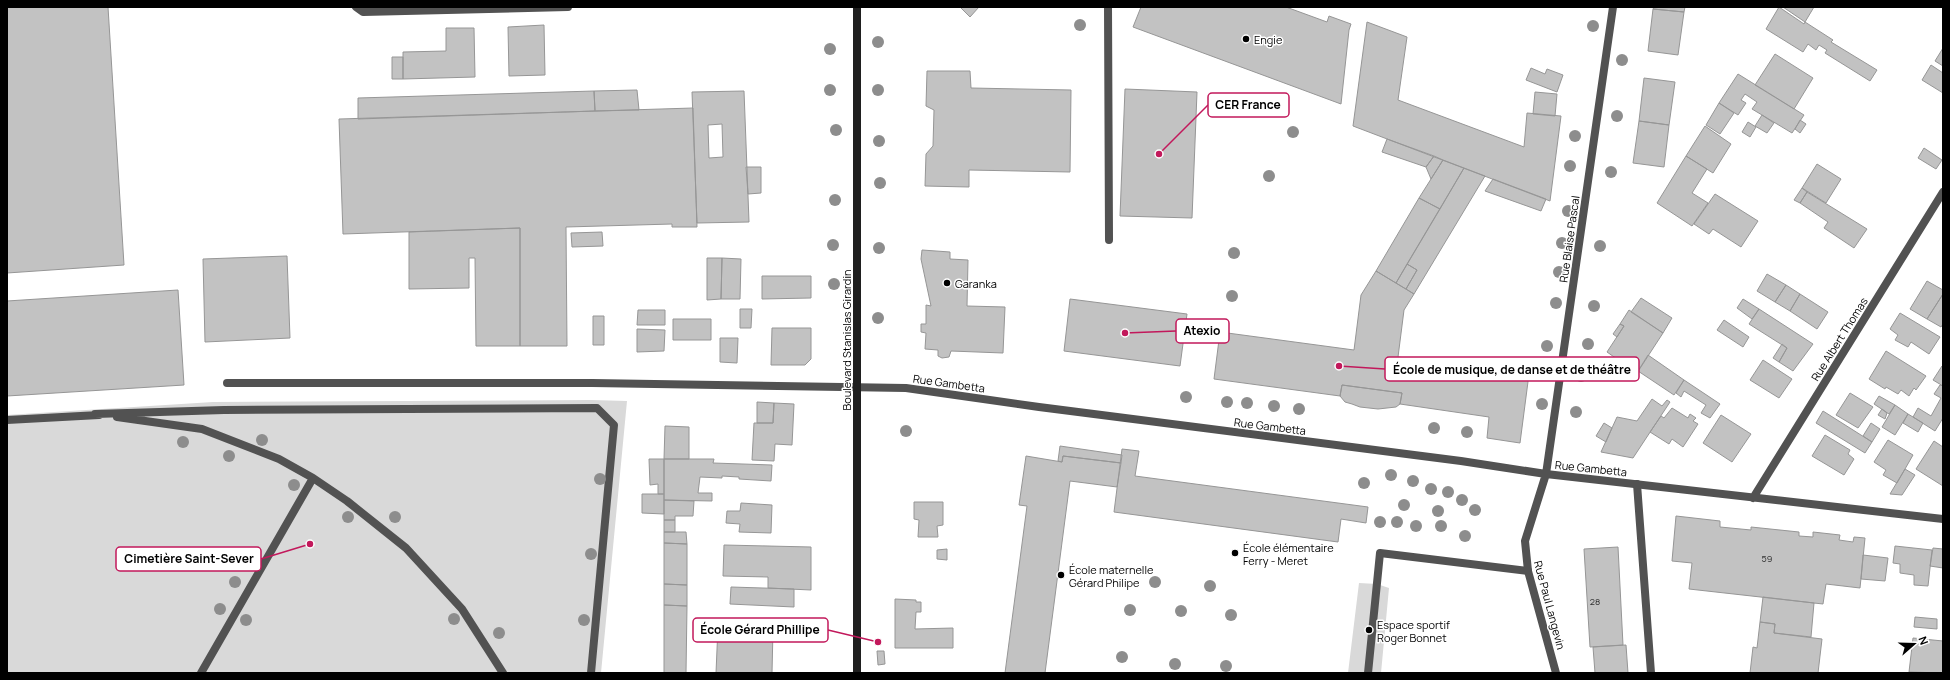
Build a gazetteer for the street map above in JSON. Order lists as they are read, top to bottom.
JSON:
{
  "streets": {
    "main road": ["Boulevard Stanislas Girardin"],
    "street": [
      "Rue Blaise Pascal",
      "Rue Albert Thomas",
      "Rue Gambetta",
      "Rue Paul Langevin"
    ]
  },
  "crossings": [
    ["Rue Blaise Pascal", "Rue Gambetta"],
    ["Rue Blaise Pascal", "Rue Paul Langevin"],
    ["Rue Albert Thomas", "Rue Gambetta"],
    ["Boulevard Stanislas Girardin", "Rue Gambetta"],
    ["Rue Gambetta", "Rue Paul Langevin"]
  ],
  "places": [
    "Engie",
    "CER France",
    "Garanka",
    "Atexio",
    "École de musique, de danse et de théâtre",
    "Cimetière Saint-Sever",
    "École élémentaire Ferry - Meret",
    "École maternelle Gérard Philipe",
    "Espace sportif Roger Bonnet",
    "École Gérard Phillipe"
  ],
  "house_numbers": ["59", "28"],
  "north": "right"
}
